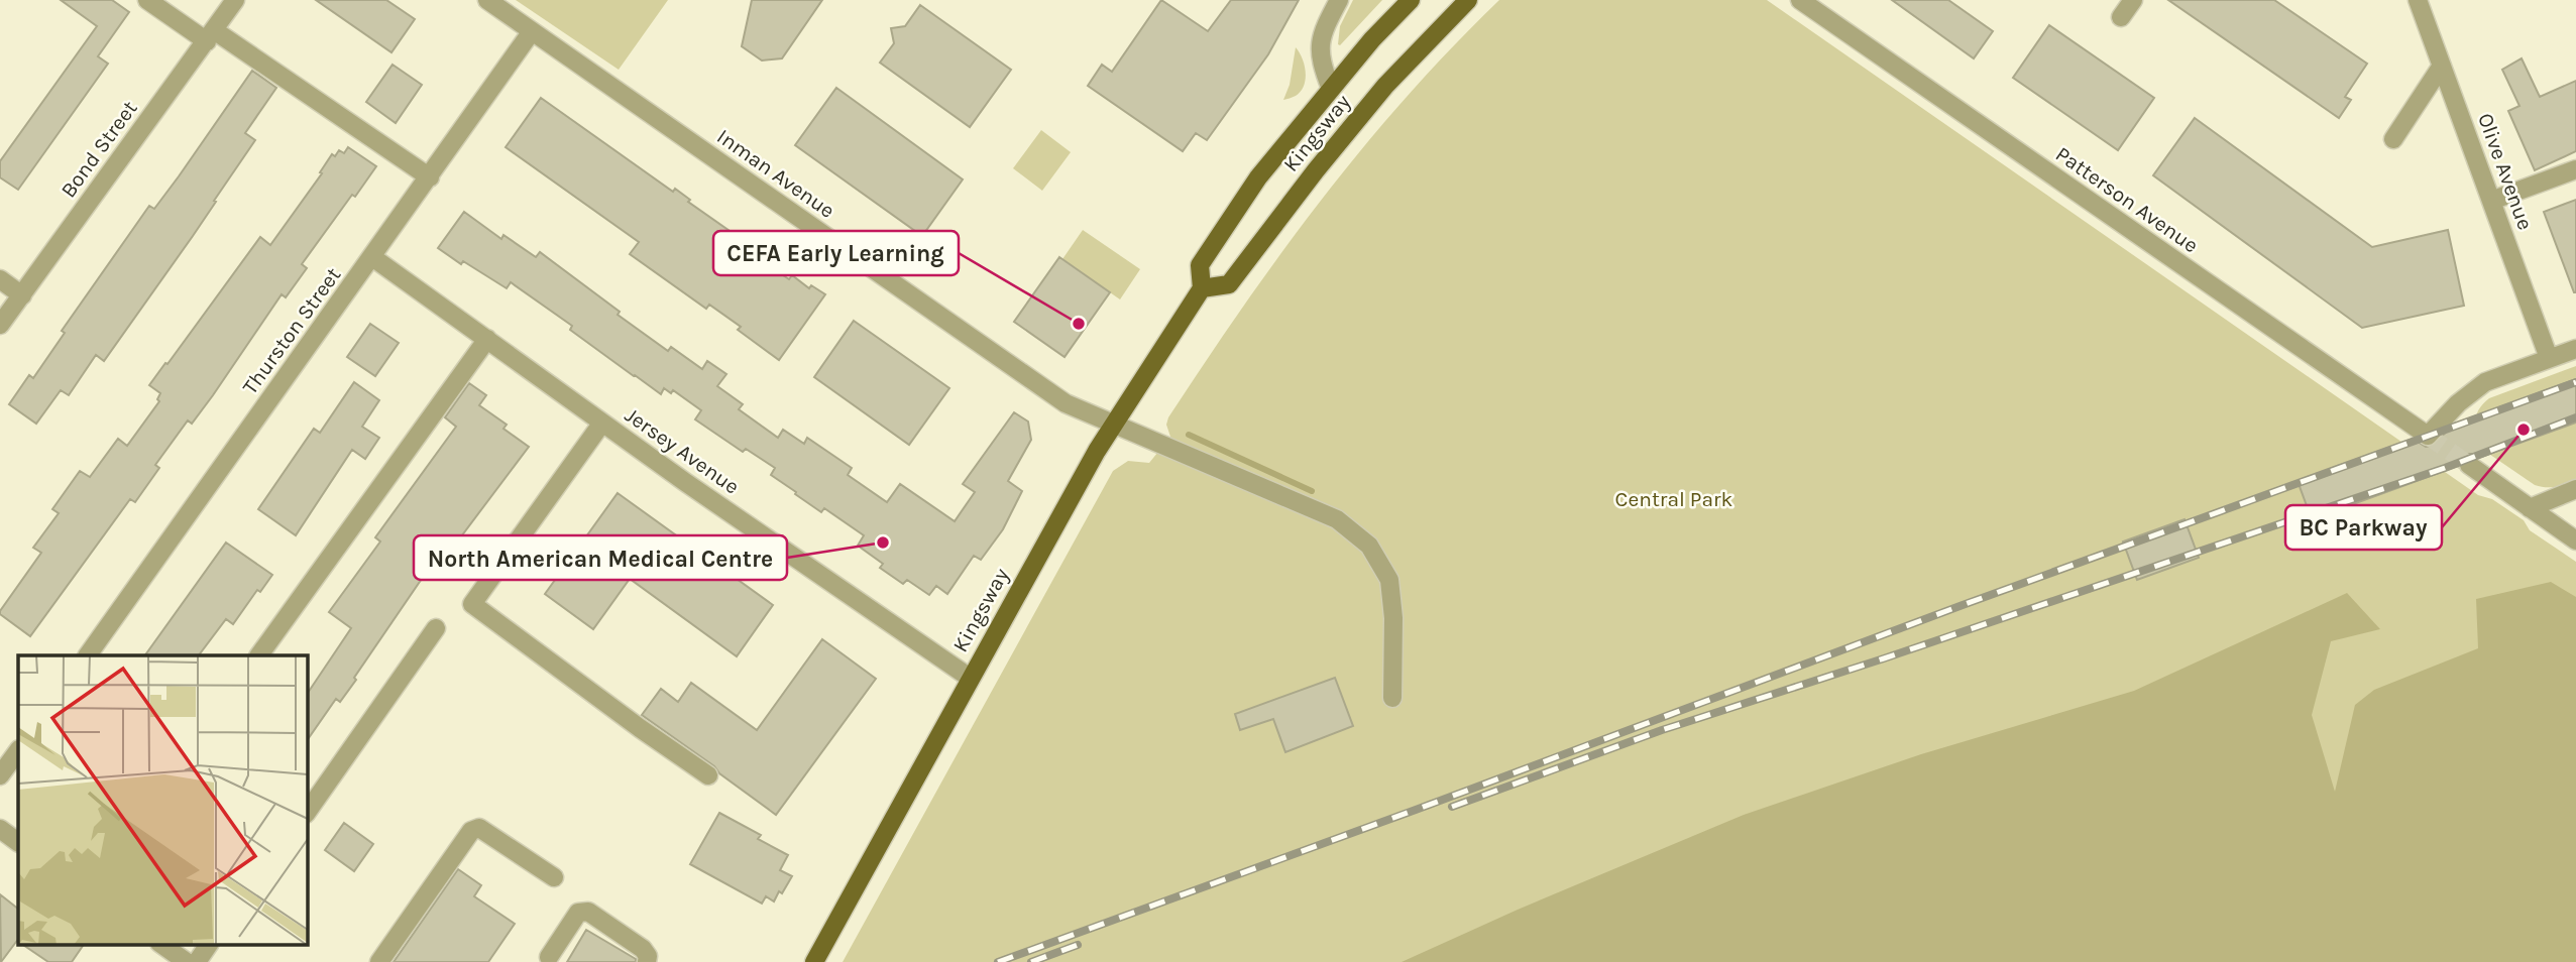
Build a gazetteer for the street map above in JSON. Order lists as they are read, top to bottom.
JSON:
{
  "streets": {
    "main road": ["Kingsway"],
    "street": [
      "Bond Street",
      "Olive Avenue",
      "Inman Avenue",
      "Patterson Avenue",
      "Thurston Street",
      "Jersey Avenue"
    ]
  },
  "crossings": [
    ["Kingsway", "Inman Avenue"],
    ["Kingsway", "Jersey Avenue"],
    ["Olive Avenue", "Patterson Avenue"],
    ["Inman Avenue", "Thurston Street"],
    ["Thurston Street", "Jersey Avenue"]
  ],
  "parks": ["Central Park"],
  "places": ["CEFA Early Learning", "BC Parkway", "North American Medical Centre"]
}
